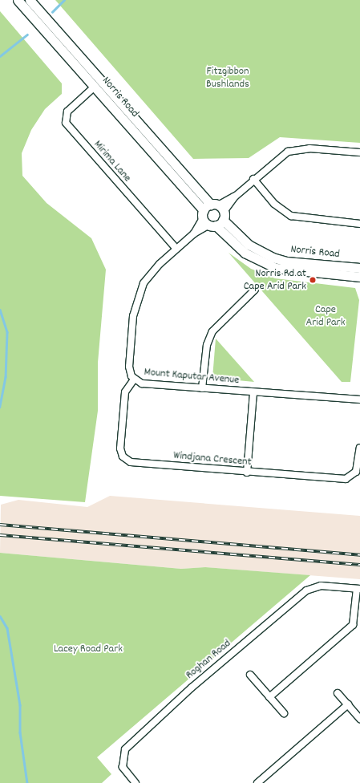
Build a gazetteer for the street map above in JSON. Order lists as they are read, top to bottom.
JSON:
{
  "streets": {
    "main road": ["Norris Road"],
    "street": [
      "Mirima Lane",
      "Mount Kaputar Avenue",
      "Windjana Crescent",
      "Roghan Road"
    ]
  },
  "crossings": [
    ["Norris Road", "Mirima Lane"],
    ["Norris Road", "Mount Kaputar Avenue"],
    ["Mirima Lane", "Mount Kaputar Avenue"],
    ["Mount Kaputar Avenue", "Windjana Crescent"]
  ],
  "parks": ["Fitzgibbon Bushlands", "Cape Arid Park", "Lacey Road Park"],
  "places": ["Norris Rd at Cape Arid Park"]
}
